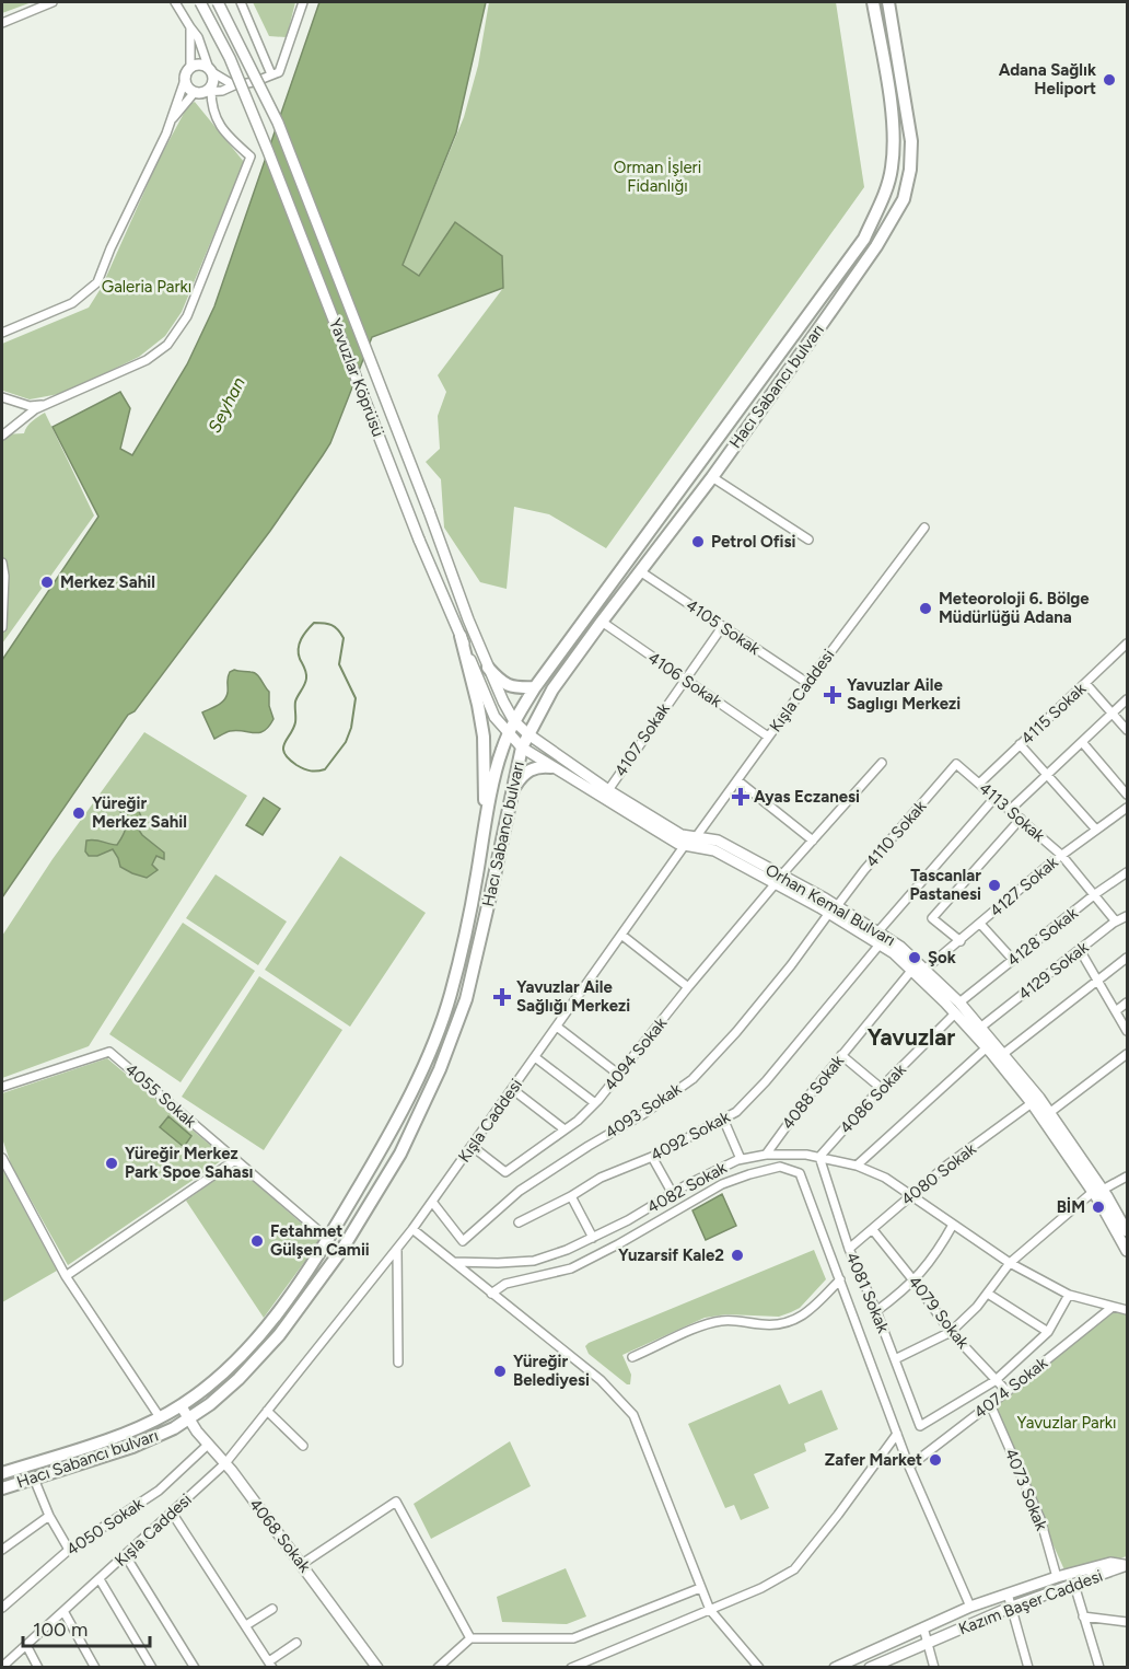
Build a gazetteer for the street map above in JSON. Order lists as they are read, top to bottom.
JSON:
{
  "streets": {
    "main road": [
      "Yavuzlar Köprüsü",
      "Hacı Sabancı bulvarı",
      "Orhan Kemal Bulvarı",
      "4068 Sokak",
      "Kazım Başer Caddesi"
    ],
    "street": [
      "4105 Sokak",
      "4106 Sokak",
      "Kışla Caddesi",
      "4115 Sokak",
      "4107 Sokak",
      "4113 Sokak",
      "4110 Sokak",
      "4127 Sokak",
      "4128 Sokak",
      "4129 Sokak",
      "4094 Sokak",
      "4088 Sokak",
      "4055 Sokak",
      "4086 Sokak",
      "4093 Sokak",
      "4092 Sokak",
      "4080 Sokak",
      "4082 Sokak",
      "4081 Sokak",
      "4079 Sokak",
      "4074 Sokak",
      "4073 Sokak",
      "4050 Sokak"
    ]
  },
  "crossings": [
    ["Yavuzlar Köprüsü", "Hacı Sabancı bulvarı"],
    ["Yavuzlar Köprüsü", "Orhan Kemal Bulvarı"],
    ["Hacı Sabancı bulvarı", "4105 Sokak"],
    ["Hacı Sabancı bulvarı", "4106 Sokak"],
    ["Hacı Sabancı bulvarı", "Orhan Kemal Bulvarı"],
    ["Hacı Sabancı bulvarı", "4055 Sokak"],
    ["Hacı Sabancı bulvarı", "4068 Sokak"],
    ["4105 Sokak", "Kışla Caddesi"],
    ["4105 Sokak", "4107 Sokak"],
    ["4106 Sokak", "Kışla Caddesi"],
    ["4106 Sokak", "4107 Sokak"],
    ["Kışla Caddesi", "Orhan Kemal Bulvarı"],
    ["Kışla Caddesi", "4094 Sokak"],
    ["Kışla Caddesi", "4093 Sokak"],
    ["Kışla Caddesi", "4068 Sokak"],
    ["4115 Sokak", "4113 Sokak"],
    ["4107 Sokak", "Orhan Kemal Bulvarı"],
    ["4113 Sokak", "4110 Sokak"],
    ["4113 Sokak", "4127 Sokak"],
    ["4113 Sokak", "4128 Sokak"],
    ["4113 Sokak", "4129 Sokak"],
    ["4110 Sokak", "Orhan Kemal Bulvarı"],
    ["4110 Sokak", "4093 Sokak"],
    ["4127 Sokak", "Orhan Kemal Bulvarı"],
    ["Orhan Kemal Bulvarı", "4128 Sokak"],
    ["Orhan Kemal Bulvarı", "4129 Sokak"],
    ["Orhan Kemal Bulvarı", "4094 Sokak"],
    ["Orhan Kemal Bulvarı", "4088 Sokak"],
    ["Orhan Kemal Bulvarı", "4086 Sokak"],
    ["Orhan Kemal Bulvarı", "4093 Sokak"],
    ["Orhan Kemal Bulvarı", "4092 Sokak"],
    ["Orhan Kemal Bulvarı", "4080 Sokak"],
    ["4128 Sokak", "4086 Sokak"],
    ["4088 Sokak", "4082 Sokak"],
    ["4086 Sokak", "4082 Sokak"],
    ["4086 Sokak", "4081 Sokak"],
    ["4080 Sokak", "4082 Sokak"],
    ["4080 Sokak", "4081 Sokak"],
    ["4080 Sokak", "4079 Sokak"],
    ["4082 Sokak", "4081 Sokak"],
    ["4082 Sokak", "4074 Sokak"],
    ["4081 Sokak", "4079 Sokak"],
    ["4079 Sokak", "4074 Sokak"],
    ["4074 Sokak", "4073 Sokak"],
    ["4073 Sokak", "Kazım Başer Caddesi"],
    ["4050 Sokak", "4068 Sokak"]
  ],
  "districts": ["Yavuzlar"],
  "water": ["Seyhan"],
  "parks": ["Orman İşleri Fidanlığı", "Galeria Parkı", "Yavuzlar Parkı"],
  "places": {
    "other": [
      "Adana Sağlık Heliport",
      "Petrol Ofisi",
      "Merkez Sahil",
      "Meteoroloji 6. Bölge Müdürlüğü Adana",
      "Yüreğir Merkez Sahil",
      "Tascanlar Pastanesi",
      "Şok",
      "Yüreğir Merkez Park Spoe Sahası",
      "BİM",
      "Fetahmet Gülşen Camii",
      "Yuzarsif Kale2",
      "Yüreğir Belediyesi",
      "Zafer Market"
    ],
    "health": ["Yavuzlar Aile Saglıgı Merkezi", "Ayas Eczanesi", "Yavuzlar Aile Sağlığı Merkezi"]
  },
  "scale_bar": "100 m"
}
